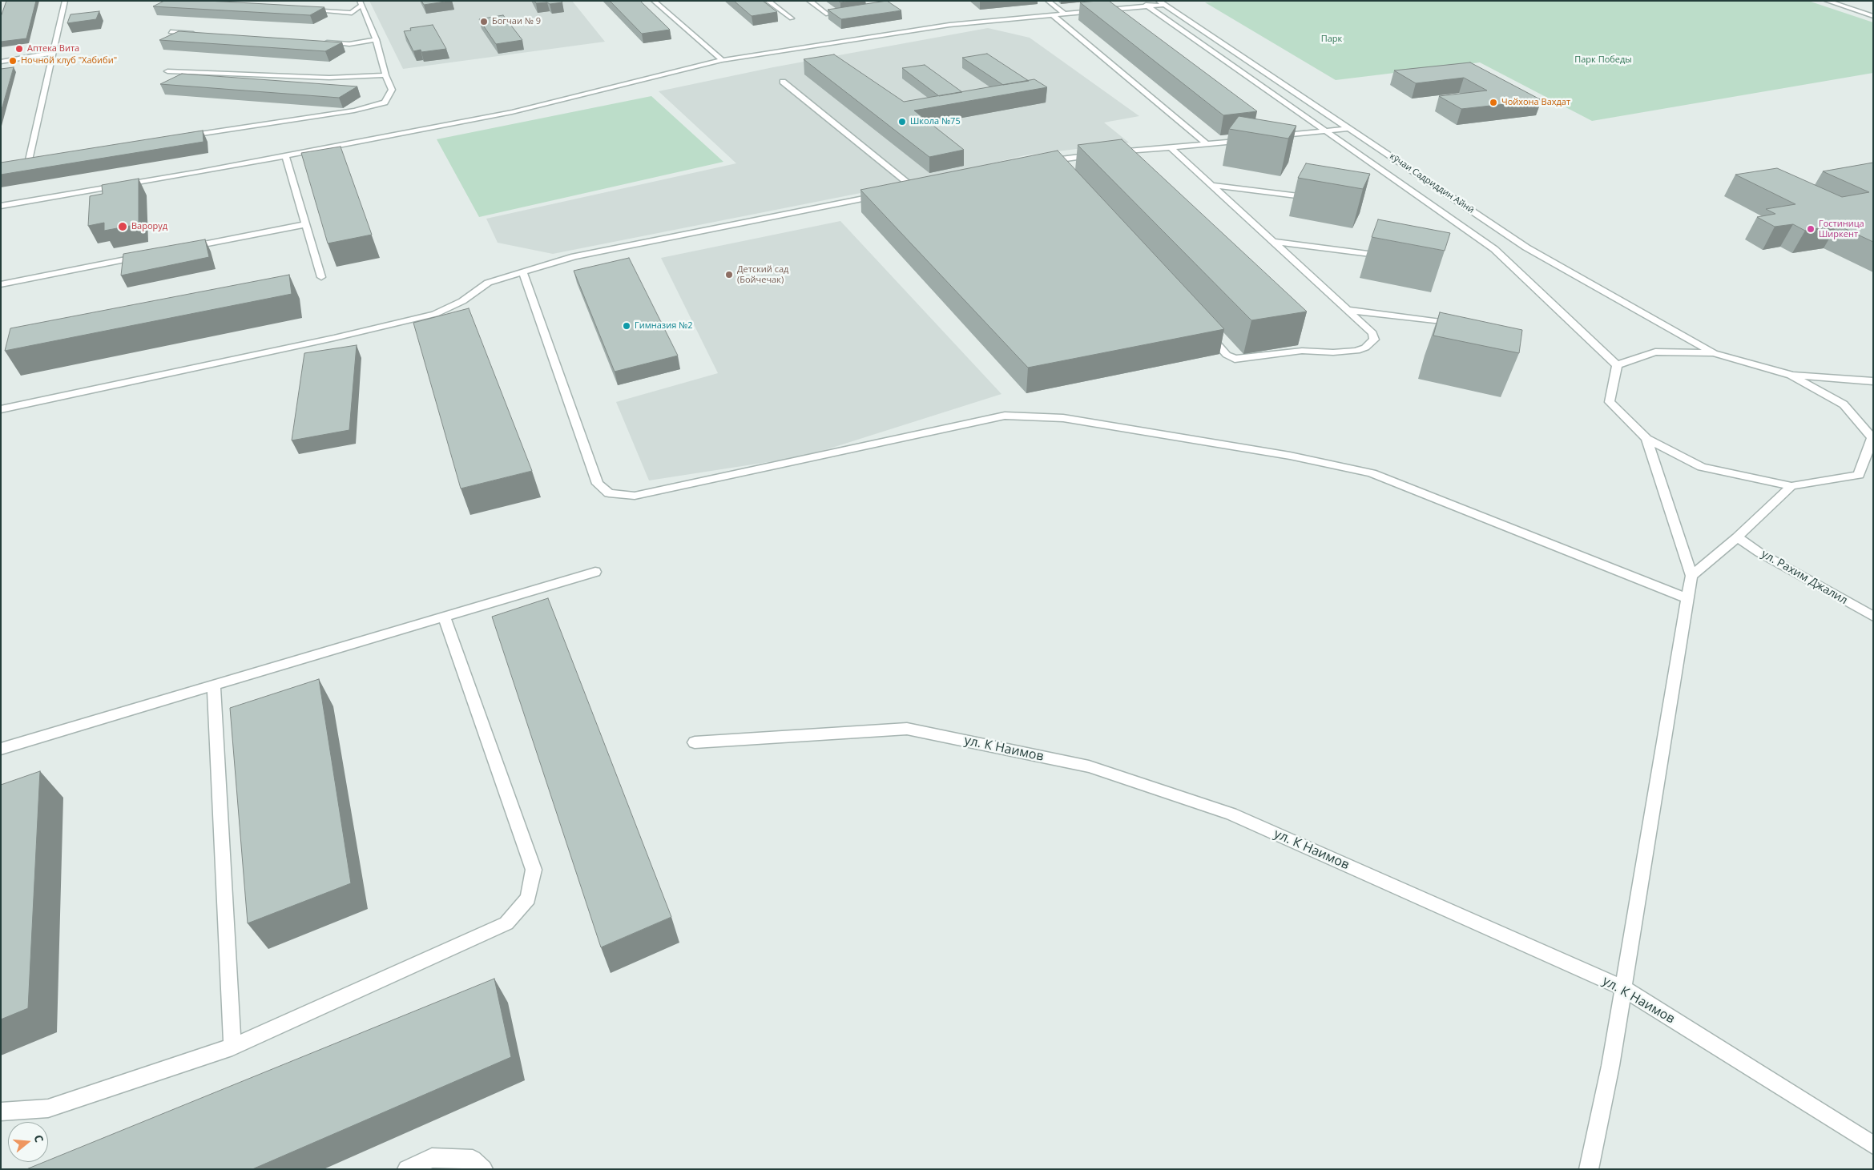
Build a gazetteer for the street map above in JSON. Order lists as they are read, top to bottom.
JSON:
{
  "streets": {
    "street": ["кӯчаи Садриддин Айнӣ", "ул. Рахим Джалил", "ул. К Наимов"]
  },
  "parks": ["Парк", "Парк Победы"],
  "places": [
    "Богчаи № 9",
    "Аптека Вита",
    "Ночной клуб \"Хабиби\"",
    "Чойхона Вахдат",
    "Школа №75",
    "Вароруд",
    "Гостиница Ширкент",
    "Детский сад (Бойчечак)",
    "Гимназия №2"
  ],
  "north": "right"
}
